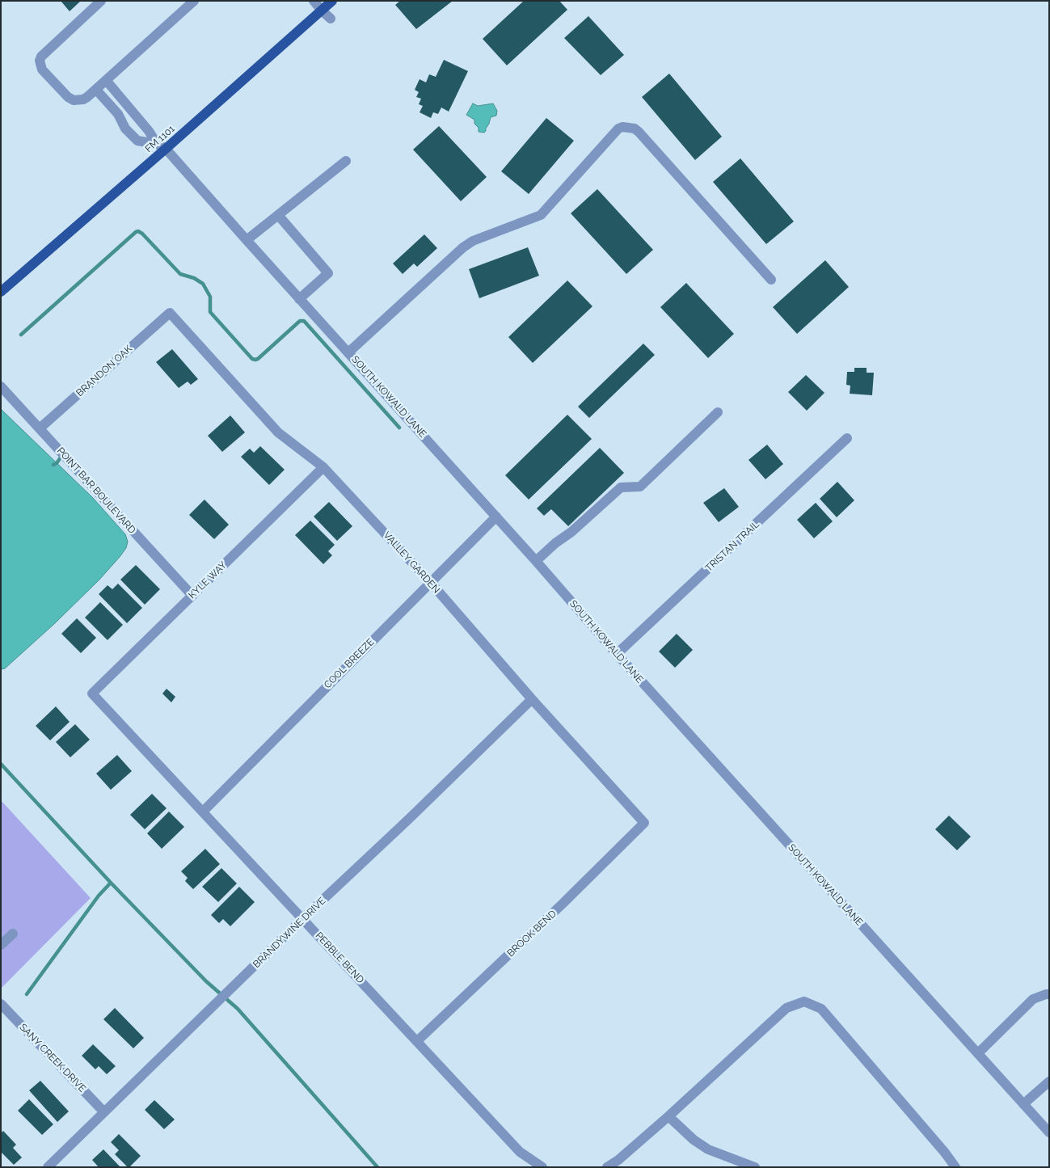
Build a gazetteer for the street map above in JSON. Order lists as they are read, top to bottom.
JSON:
{
  "streets": {
    "main road": ["FM 1101"],
    "street": [
      "BRANDON OAK",
      "SOUTH KOWALD LANE",
      "POINT BAR BOULEVARD",
      "TRISTAN TRAIL",
      "VALLEY GARDEN",
      "KYLE WAY",
      "COOL BREEZE",
      "BRANDYWINE DRIVE",
      "BROOK BEND",
      "PEBBLE BEND",
      "SANY CREEK DRIVE"
    ]
  },
  "crossings": [
    ["FM 1101", "SOUTH KOWALD LANE"],
    ["BRANDON OAK", "POINT BAR BOULEVARD"],
    ["BRANDON OAK", "VALLEY GARDEN"],
    ["SOUTH KOWALD LANE", "TRISTAN TRAIL"],
    ["SOUTH KOWALD LANE", "COOL BREEZE"],
    ["POINT BAR BOULEVARD", "KYLE WAY"],
    ["VALLEY GARDEN", "KYLE WAY"],
    ["VALLEY GARDEN", "COOL BREEZE"],
    ["VALLEY GARDEN", "BRANDYWINE DRIVE"],
    ["VALLEY GARDEN", "BROOK BEND"],
    ["KYLE WAY", "PEBBLE BEND"],
    ["COOL BREEZE", "PEBBLE BEND"],
    ["BRANDYWINE DRIVE", "PEBBLE BEND"],
    ["BRANDYWINE DRIVE", "SANY CREEK DRIVE"],
    ["BROOK BEND", "PEBBLE BEND"]
  ]
}
